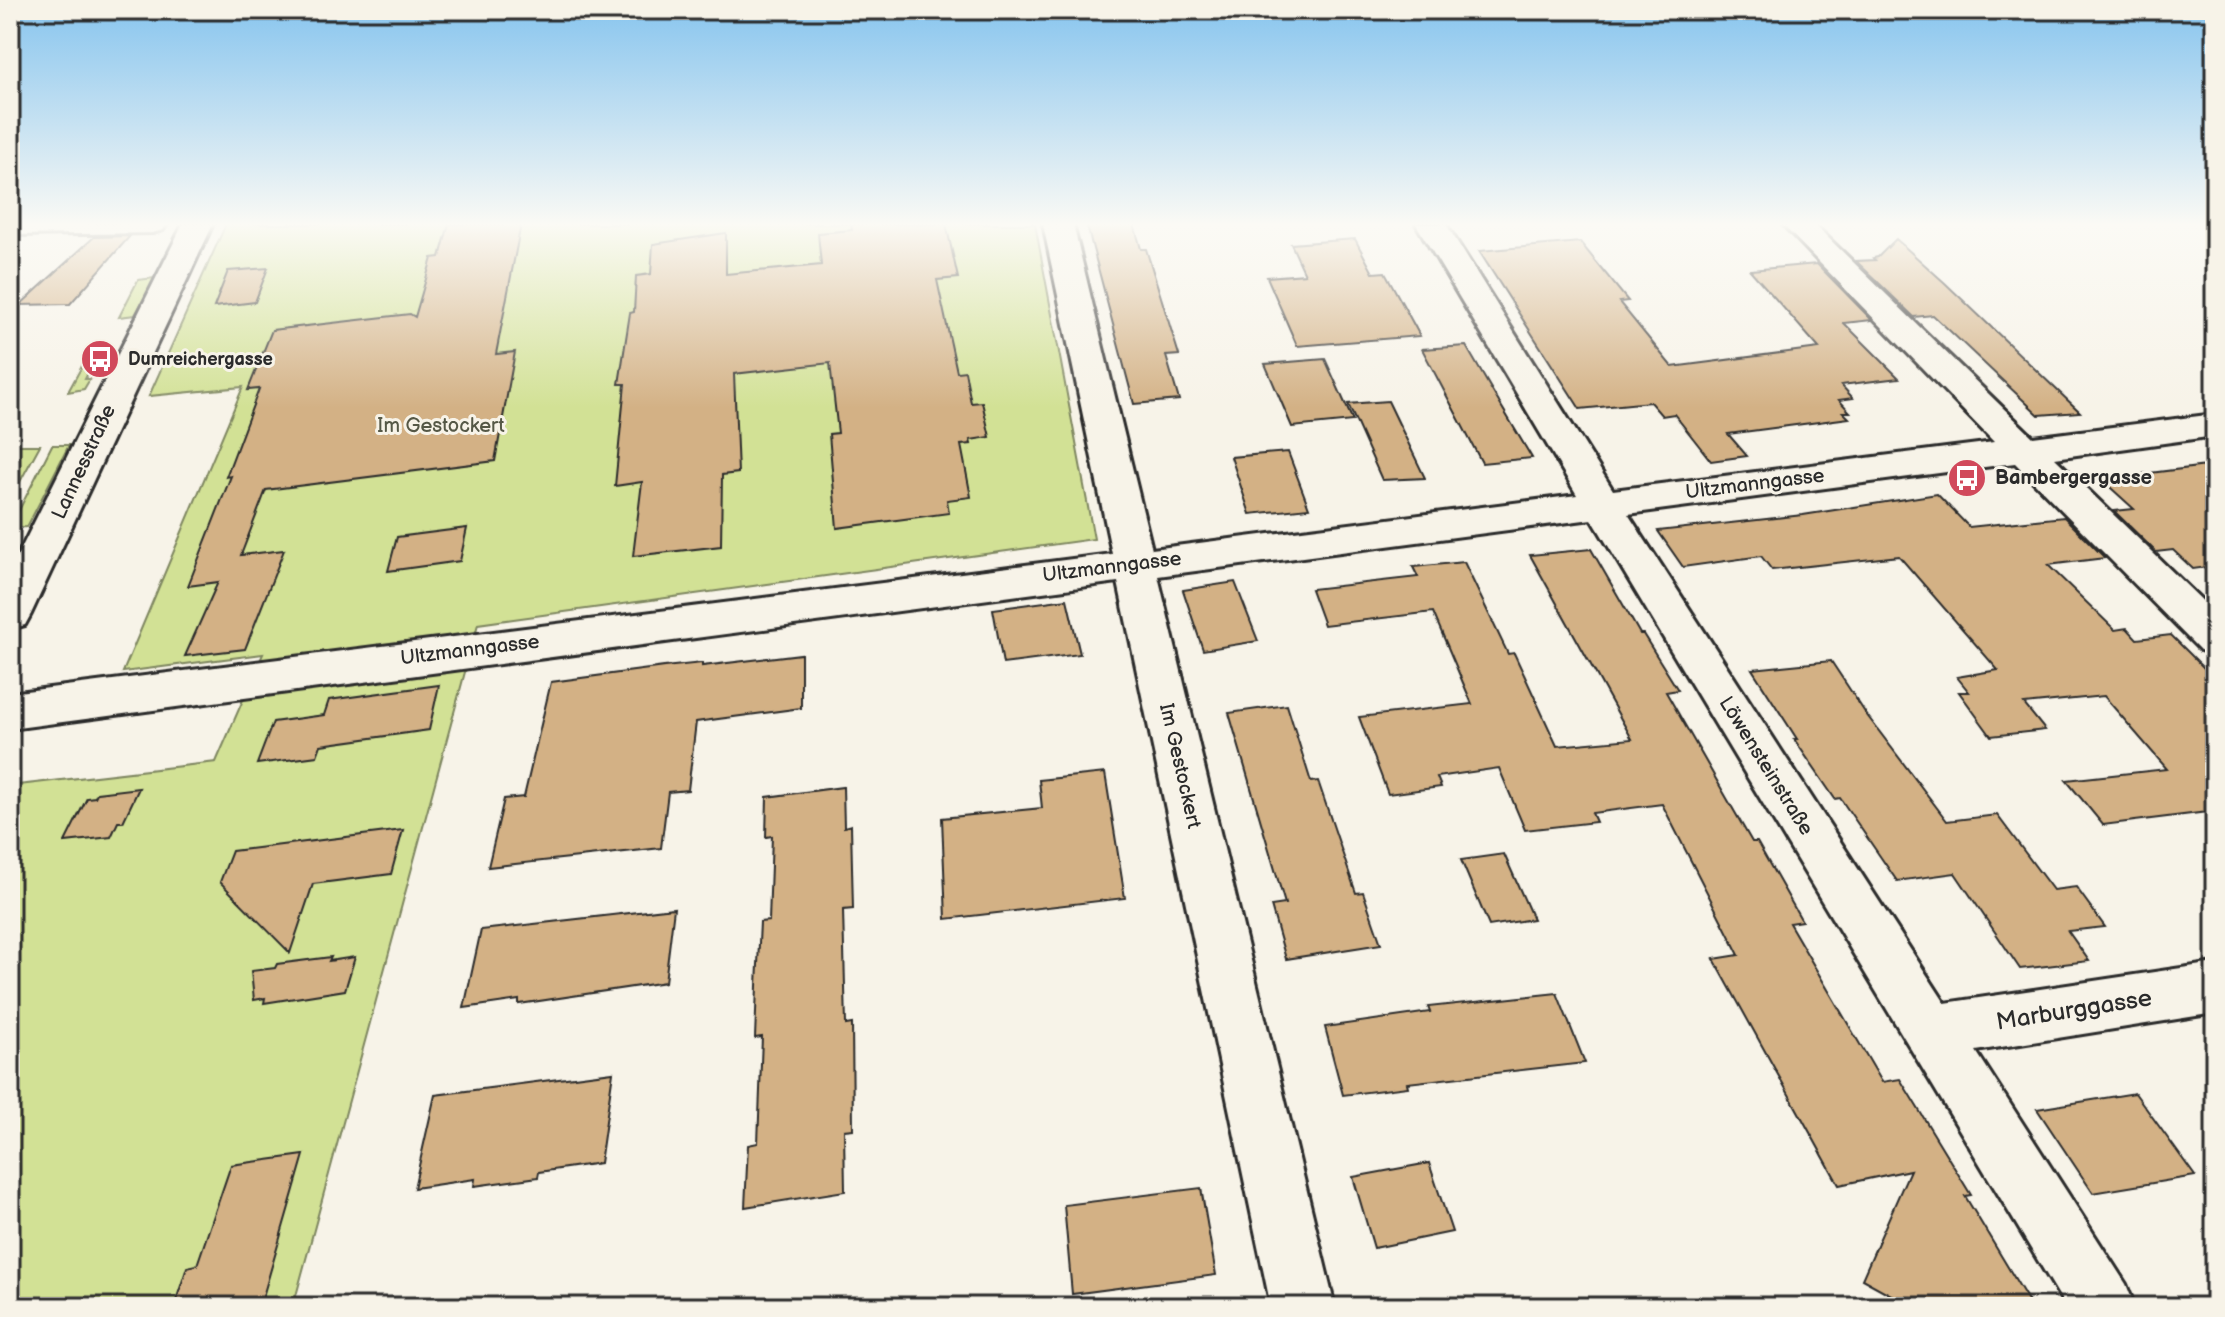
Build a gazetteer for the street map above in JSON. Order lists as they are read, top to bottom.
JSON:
{
  "streets": {
    "street": [
      "Lannesstraße",
      "Ultzmanngasse",
      "Im Gestockert",
      "Löwensteinstraße",
      "Marburggasse"
    ]
  },
  "crossings": [
    ["Ultzmanngasse", "Im Gestockert"],
    ["Ultzmanngasse", "Löwensteinstraße"],
    ["Löwensteinstraße", "Marburggasse"]
  ],
  "parks": ["Im Gestockert"],
  "places": {
    "bus stop": ["Dumreichergasse", "Bambergergasse"]
  }
}
